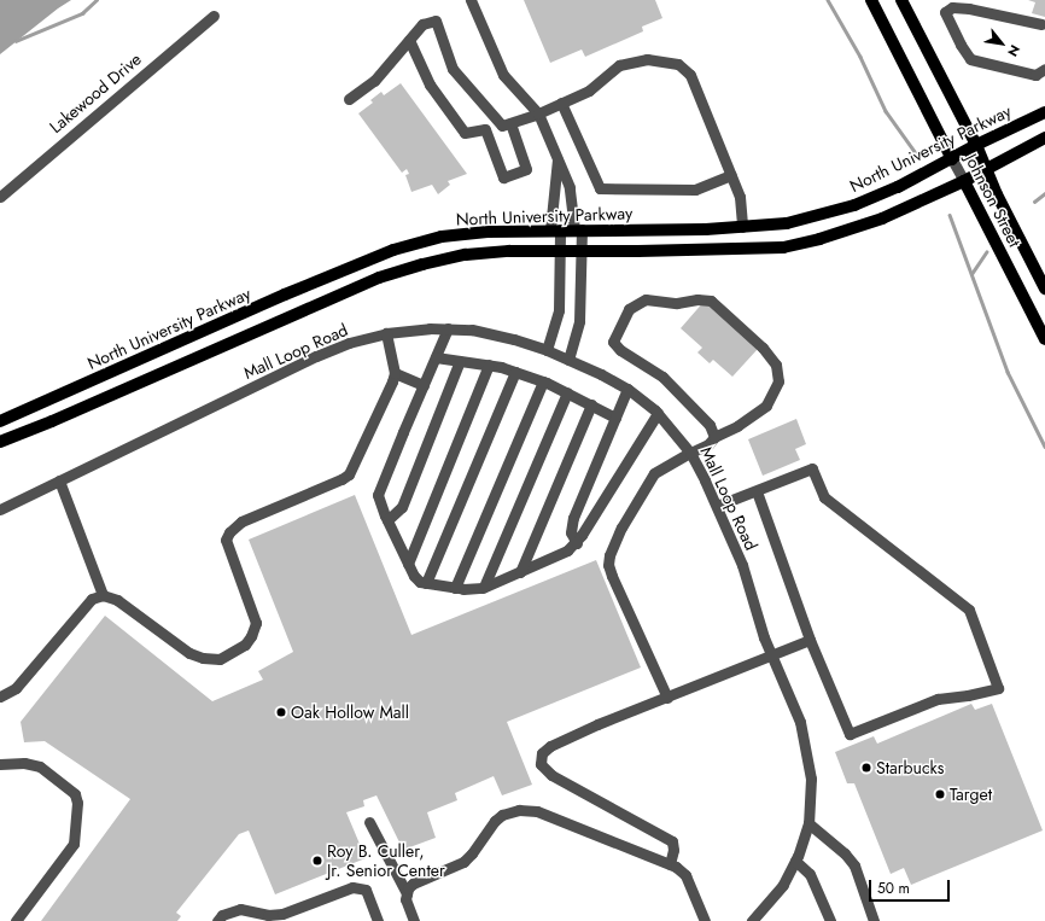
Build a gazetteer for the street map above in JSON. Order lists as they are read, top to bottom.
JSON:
{
  "streets": {
    "main road": ["North University Parkway", "Johnson Street"],
    "street": ["Lakewood Drive", "Mall Loop Road"]
  },
  "crossings": [
    ["North University Parkway", "Johnson Street"]
  ],
  "places": [
    "Oak Hollow Mall",
    "Starbucks",
    "Target",
    "Roy B. Culler, Jr. Senior Center"
  ],
  "scale_bar": "50 m",
  "north": "bottom right"
}
